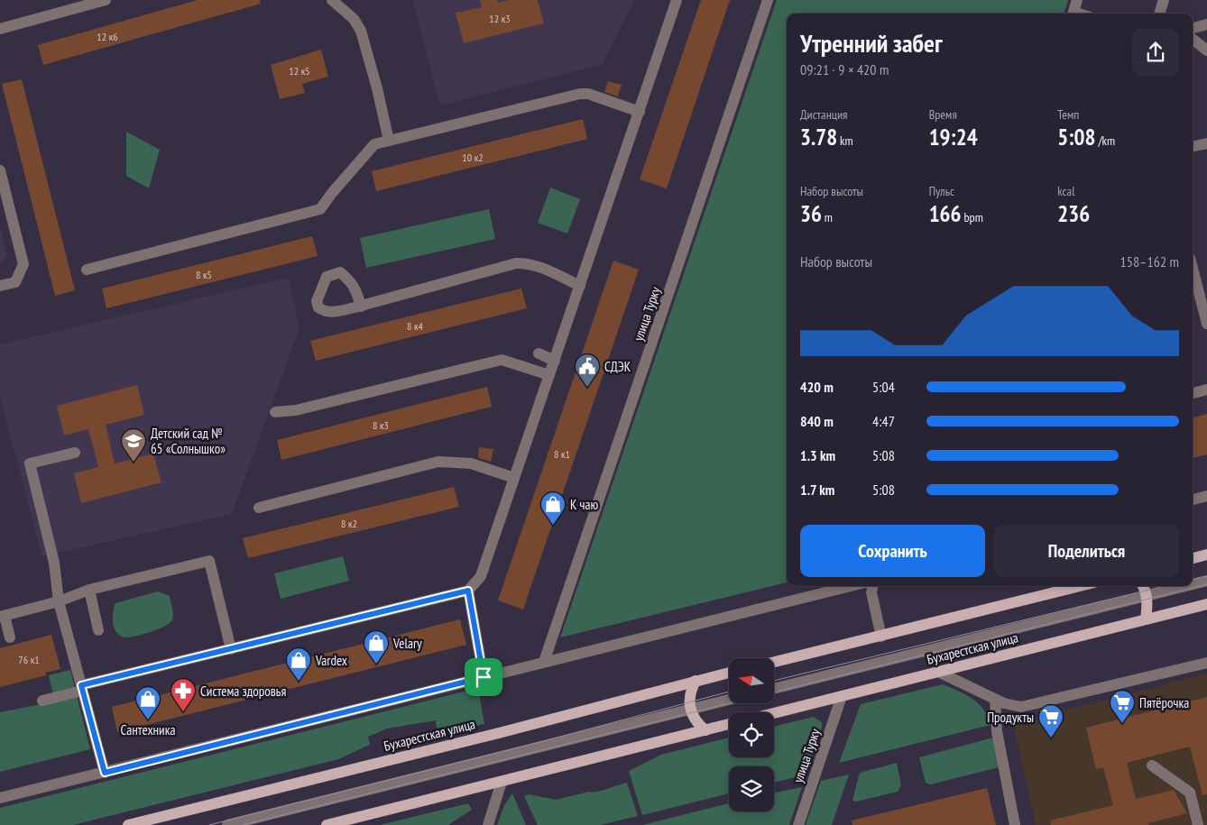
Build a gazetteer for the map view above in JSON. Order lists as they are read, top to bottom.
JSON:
{
  "streets": {
    "main road": ["Бухарестская улица"],
    "street": ["улица Турку"]
  },
  "crossings": [
    ["улица Турку", "Бухарестская улица"]
  ],
  "places": {
    "public building": ["СДЭК"],
    "school or university": ["Детский сад № 65 «Солнышко»"],
    "shop": [
      "К чаю",
      "Velary",
      "Vardex",
      "Сантехника"
    ],
    "pharmacy": ["Система здоровья"],
    "supermarket": ["Пятёрочка", "Продукты"]
  },
  "house_numbers": [
    "12 к3",
    "12 к6",
    "12 к5",
    "10 к2",
    "8 к5",
    "8 к4",
    "8 к3",
    "8 к1",
    "8 к2",
    "76 к1"
  ],
  "north": "left",
  "page": {
    "heading": ["Утренний забег", "09:21 · 9 × 420 m"],
    "stats": [
      ["Дистанция", "3.78 km"],
      ["Время", "19:24"],
      ["Темп", "5:08 /km"],
      ["Набор высоты", "36 m"],
      ["Пульс", "166 bpm"],
      ["kcal", "236"]
    ],
    "chart": ["Набор высоты", "158–162 m"],
    "list": [
      {
        "name": "420 m",
        "note": "5:04"
      },
      {
        "name": "840 m",
        "note": "4:47"
      },
      {
        "name": "1.3 km",
        "note": "5:08"
      },
      {
        "name": "1.7 km",
        "note": "5:08"
      }
    ],
    "buttons": ["Сохранить", "Поделиться"]
  }
}
